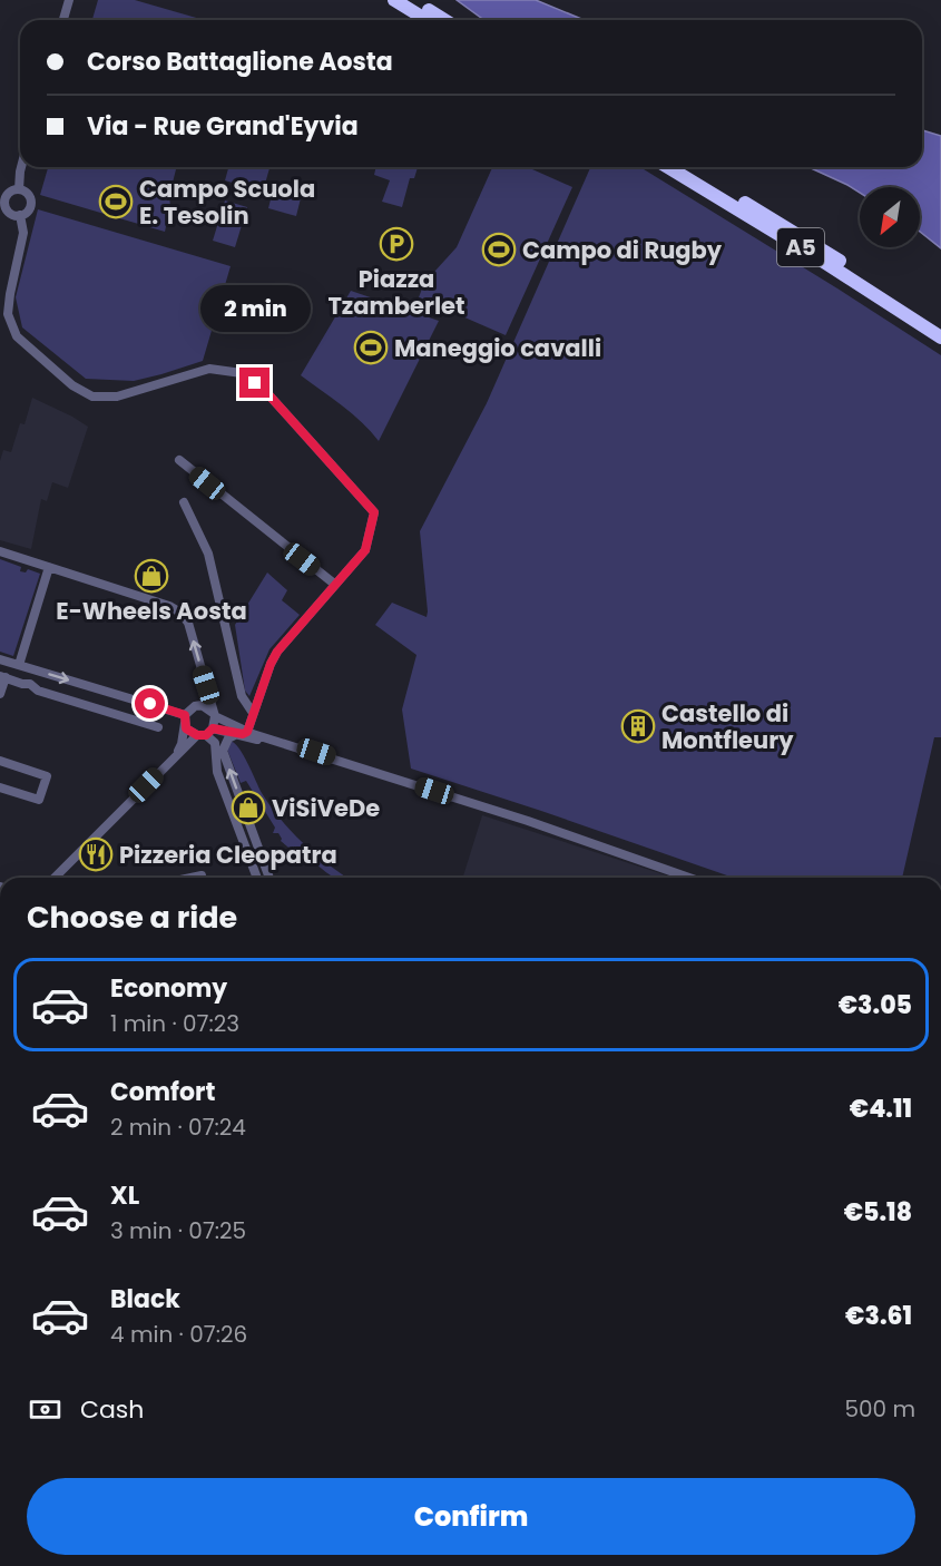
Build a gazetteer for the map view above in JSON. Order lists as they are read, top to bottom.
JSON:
{
  "streets": {
    "highway": ["A5"]
  },
  "places": {
    "sports": ["Campo Scuola E. Tesolin", "Campo di Rugby", "Maneggio cavalli"],
    "parking": ["Piazza Tzamberlet"],
    "shop": ["E-Wheels Aosta", "ViSiVeDe"],
    "building": ["Castello di Montfleury"],
    "restaurant": ["Pizzeria Cleopatra"]
  },
  "north": "bottom left",
  "page": {
    "banner": ["Corso Battaglione Aosta", "Via - Rue Grand'Eyvia"],
    "bubble": "2 min",
    "heading": "Choose a ride",
    "list": [
      {
        "name": "Economy",
        "note": "1 min · 07:23",
        "value": "€3.05"
      },
      {
        "name": "Comfort",
        "note": "2 min · 07:24",
        "value": "€4.11"
      },
      {
        "name": "XL",
        "note": "3 min · 07:25",
        "value": "€5.18"
      },
      {
        "name": "Black",
        "note": "4 min · 07:26",
        "value": "€3.61"
      }
    ],
    "pay": ["Cash", "500 m"],
    "buttons": "Confirm"
  }
}
